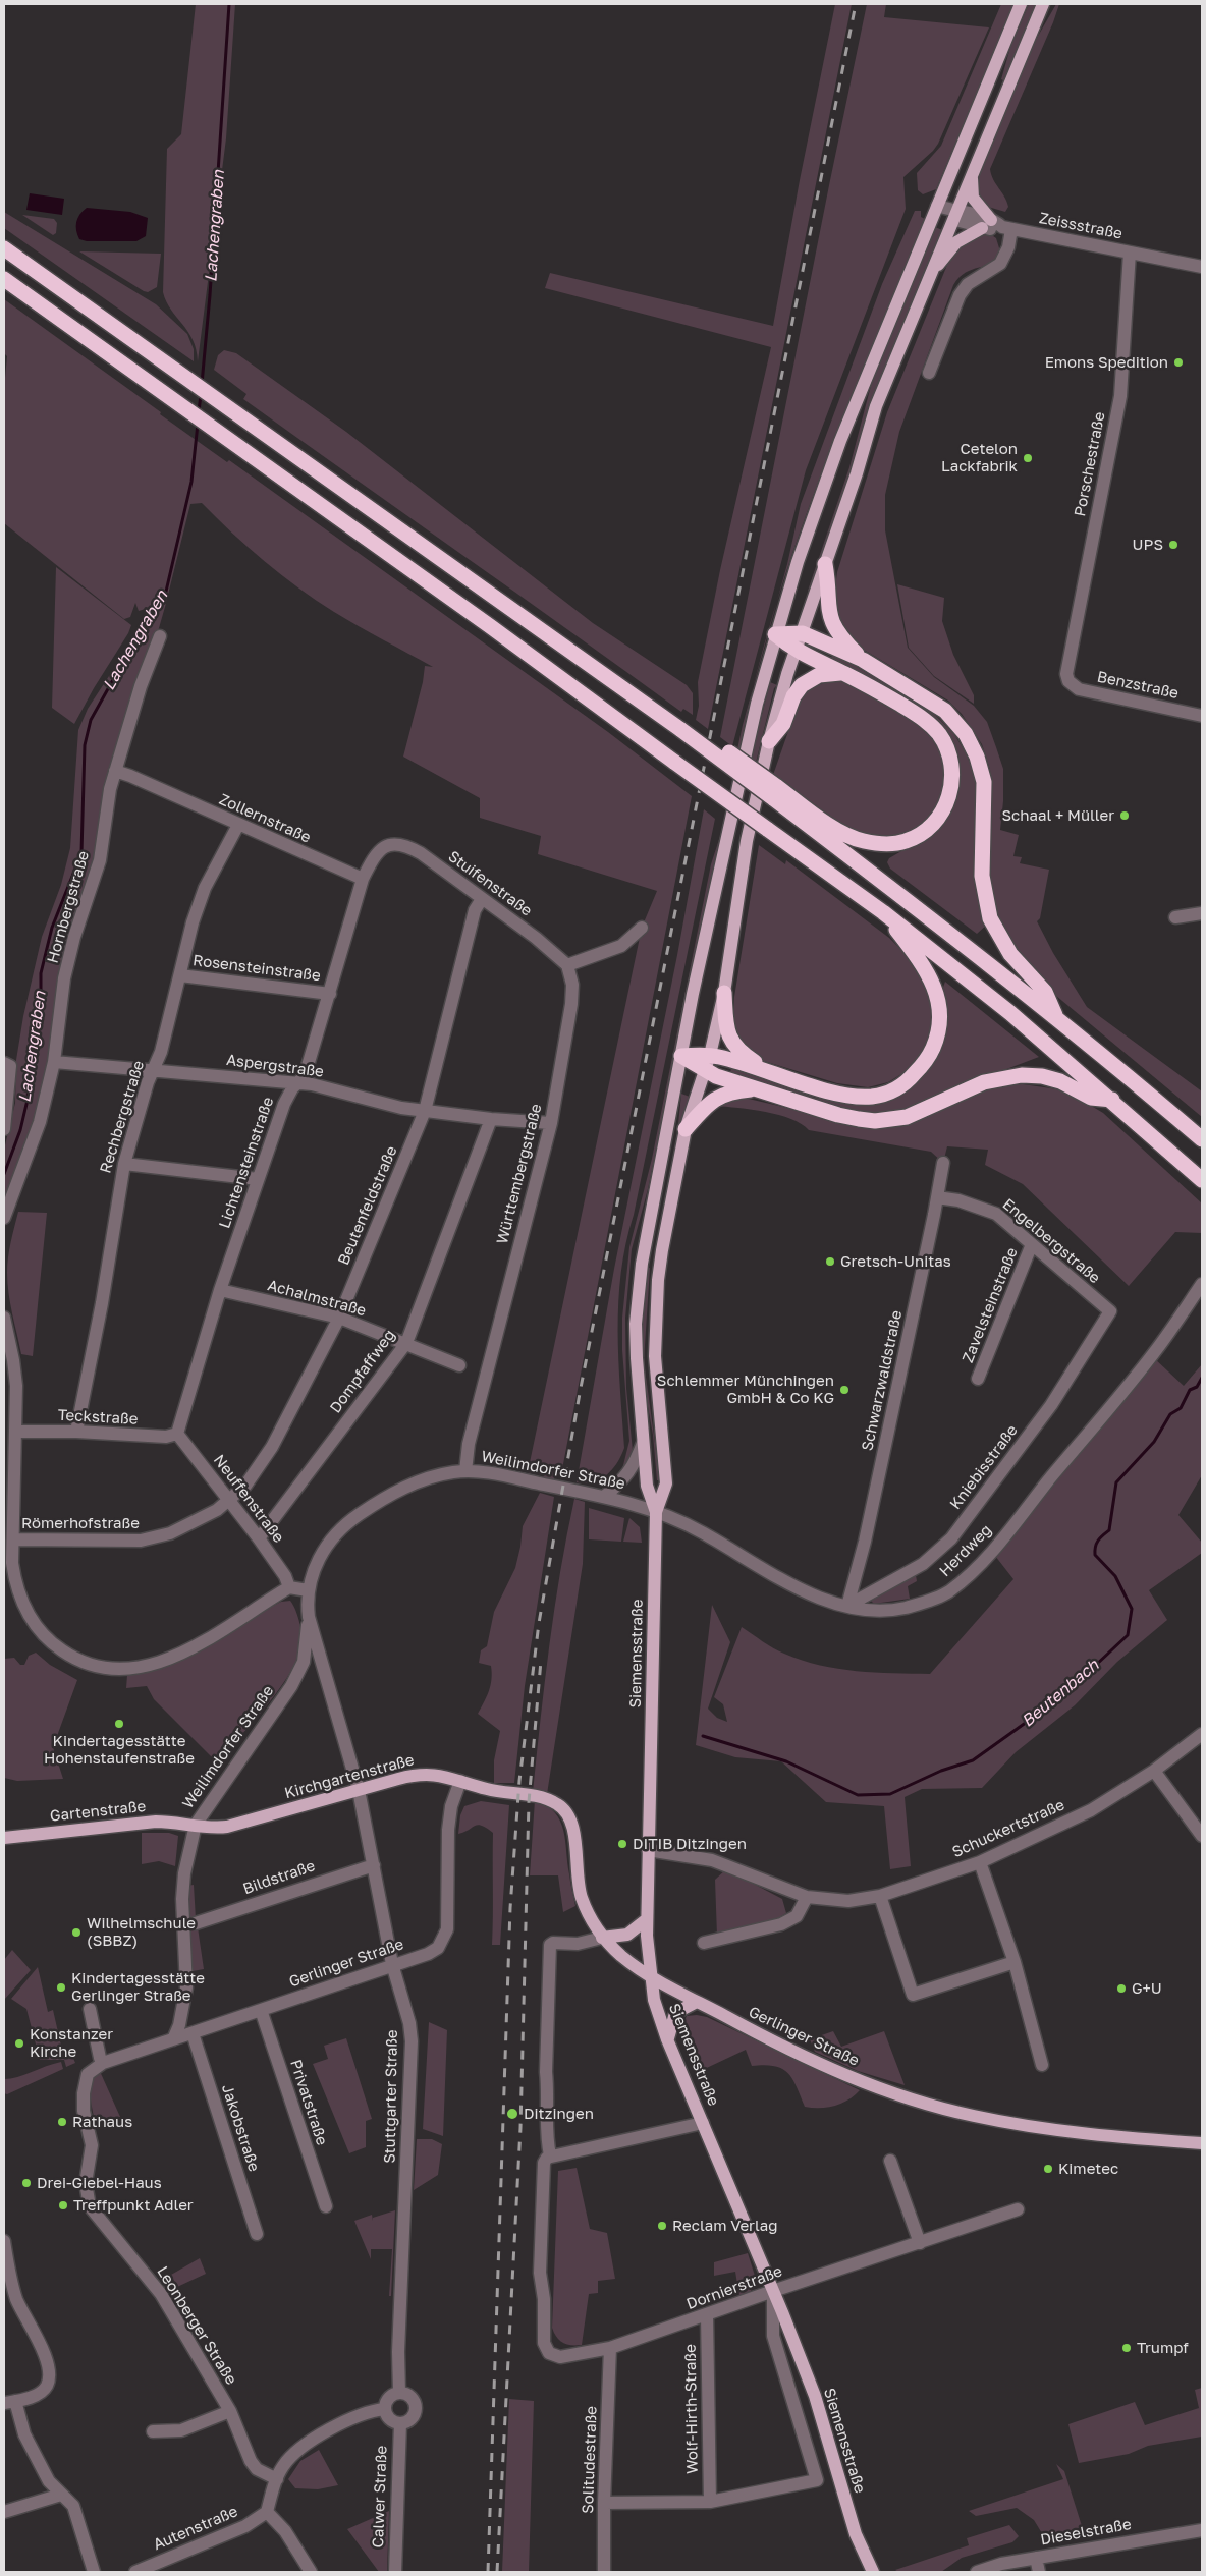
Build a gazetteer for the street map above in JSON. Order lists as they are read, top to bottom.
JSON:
{
  "streets": {
    "main road": [
      "Siemensstraße",
      "Kirchgartenstraße",
      "Gartenstraße",
      "Gerlinger Straße"
    ],
    "street": [
      "Zeissstraße",
      "Porschestraße",
      "Benzstraße",
      "Zollernstraße",
      "Stuifenstraße",
      "Hornbergstraße",
      "Rosensteinstraße",
      "Aspergstraße",
      "Rechbergstraße",
      "Lichtensteinstraße",
      "Württembergstraße",
      "Beutenfeldstraße",
      "Engelbergstraße",
      "Achalmstraße",
      "Zavelsteinstraße",
      "Dompfaffweg",
      "Schwarzwaldstraße",
      "Teckstraße",
      "Kniebisstraße",
      "Weilimdorfer Straße",
      "Neuffenstraße",
      "Römerhofstraße",
      "Herdweg",
      "Schuckertstraße",
      "Bildstraße",
      "Stuttgarter Straße",
      "Privatstraße",
      "Jakobstraße",
      "Dornierstraße",
      "Leonberger Straße",
      "Wolf-Hirth-Straße",
      "Solitudestraße",
      "Calwer Straße",
      "Autenstraße",
      "Dieselstraße"
    ]
  },
  "crossings": [
    ["Zeissstraße", "Porschestraße"],
    ["Porschestraße", "Benzstraße"],
    ["Zollernstraße", "Stuifenstraße"],
    ["Zollernstraße", "Hornbergstraße"],
    ["Zollernstraße", "Rechbergstraße"],
    ["Zollernstraße", "Lichtensteinstraße"],
    ["Stuifenstraße", "Lichtensteinstraße"],
    ["Stuifenstraße", "Württembergstraße"],
    ["Stuifenstraße", "Beutenfeldstraße"],
    ["Hornbergstraße", "Aspergstraße"],
    ["Rosensteinstraße", "Rechbergstraße"],
    ["Rosensteinstraße", "Lichtensteinstraße"],
    ["Aspergstraße", "Rechbergstraße"],
    ["Aspergstraße", "Lichtensteinstraße"],
    ["Aspergstraße", "Württembergstraße"],
    ["Aspergstraße", "Beutenfeldstraße"],
    ["Aspergstraße", "Dompfaffweg"],
    ["Rechbergstraße", "Teckstraße"],
    ["Lichtensteinstraße", "Achalmstraße"],
    ["Lichtensteinstraße", "Teckstraße"],
    ["Lichtensteinstraße", "Neuffenstraße"],
    ["Württembergstraße", "Weilimdorfer Straße"],
    ["Beutenfeldstraße", "Achalmstraße"],
    ["Beutenfeldstraße", "Neuffenstraße"],
    ["Beutenfeldstraße", "Römerhofstraße"],
    ["Engelbergstraße", "Zavelsteinstraße"],
    ["Engelbergstraße", "Schwarzwaldstraße"],
    ["Engelbergstraße", "Kniebisstraße"],
    ["Achalmstraße", "Dompfaffweg"],
    ["Dompfaffweg", "Neuffenstraße"],
    ["Schwarzwaldstraße", "Kniebisstraße"],
    ["Schwarzwaldstraße", "Herdweg"],
    ["Teckstraße", "Neuffenstraße"],
    ["Kniebisstraße", "Herdweg"],
    ["Weilimdorfer Straße", "Herdweg"],
    ["Weilimdorfer Straße", "Siemensstraße"],
    ["Weilimdorfer Straße", "Kirchgartenstraße"],
    ["Weilimdorfer Straße", "Gartenstraße"],
    ["Weilimdorfer Straße", "Gerlinger Straße"],
    ["Weilimdorfer Straße", "Stuttgarter Straße"],
    ["Neuffenstraße", "Römerhofstraße"],
    ["Herdweg", "Siemensstraße"],
    ["Siemensstraße", "Schuckertstraße"],
    ["Siemensstraße", "Gerlinger Straße"],
    ["Siemensstraße", "Dornierstraße"],
    ["Siemensstraße", "Wolf-Hirth-Straße"],
    ["Kirchgartenstraße", "Gartenstraße"],
    ["Kirchgartenstraße", "Gerlinger Straße"],
    ["Kirchgartenstraße", "Stuttgarter Straße"],
    ["Bildstraße", "Stuttgarter Straße"],
    ["Gerlinger Straße", "Stuttgarter Straße"],
    ["Gerlinger Straße", "Privatstraße"],
    ["Gerlinger Straße", "Jakobstraße"],
    ["Gerlinger Straße", "Leonberger Straße"],
    ["Stuttgarter Straße", "Calwer Straße"],
    ["Dornierstraße", "Wolf-Hirth-Straße"],
    ["Dornierstraße", "Solitudestraße"]
  ],
  "water": ["Lachengraben", "Beutenbach"],
  "places": [
    "Emons Spedition",
    "Cetelon Lackfabrik",
    "UPS",
    "Schaal + Müller",
    "Gretsch-Unitas",
    "Schlemmer Münchingen GmbH & Co KG",
    "Kindertagesstätte Hohenstaufenstraße",
    "DITIB Ditzingen",
    "Wilhelmschule (SBBZ)",
    "Kindertagesstätte Gerlinger Straße",
    "G+U",
    "Konstanzer Kirche",
    "Ditzingen",
    "Rathaus",
    "Kimetec",
    "Drei-Giebel-Haus",
    "Treffpunkt Adler",
    "Reclam Verlag",
    "Trumpf"
  ]
}
